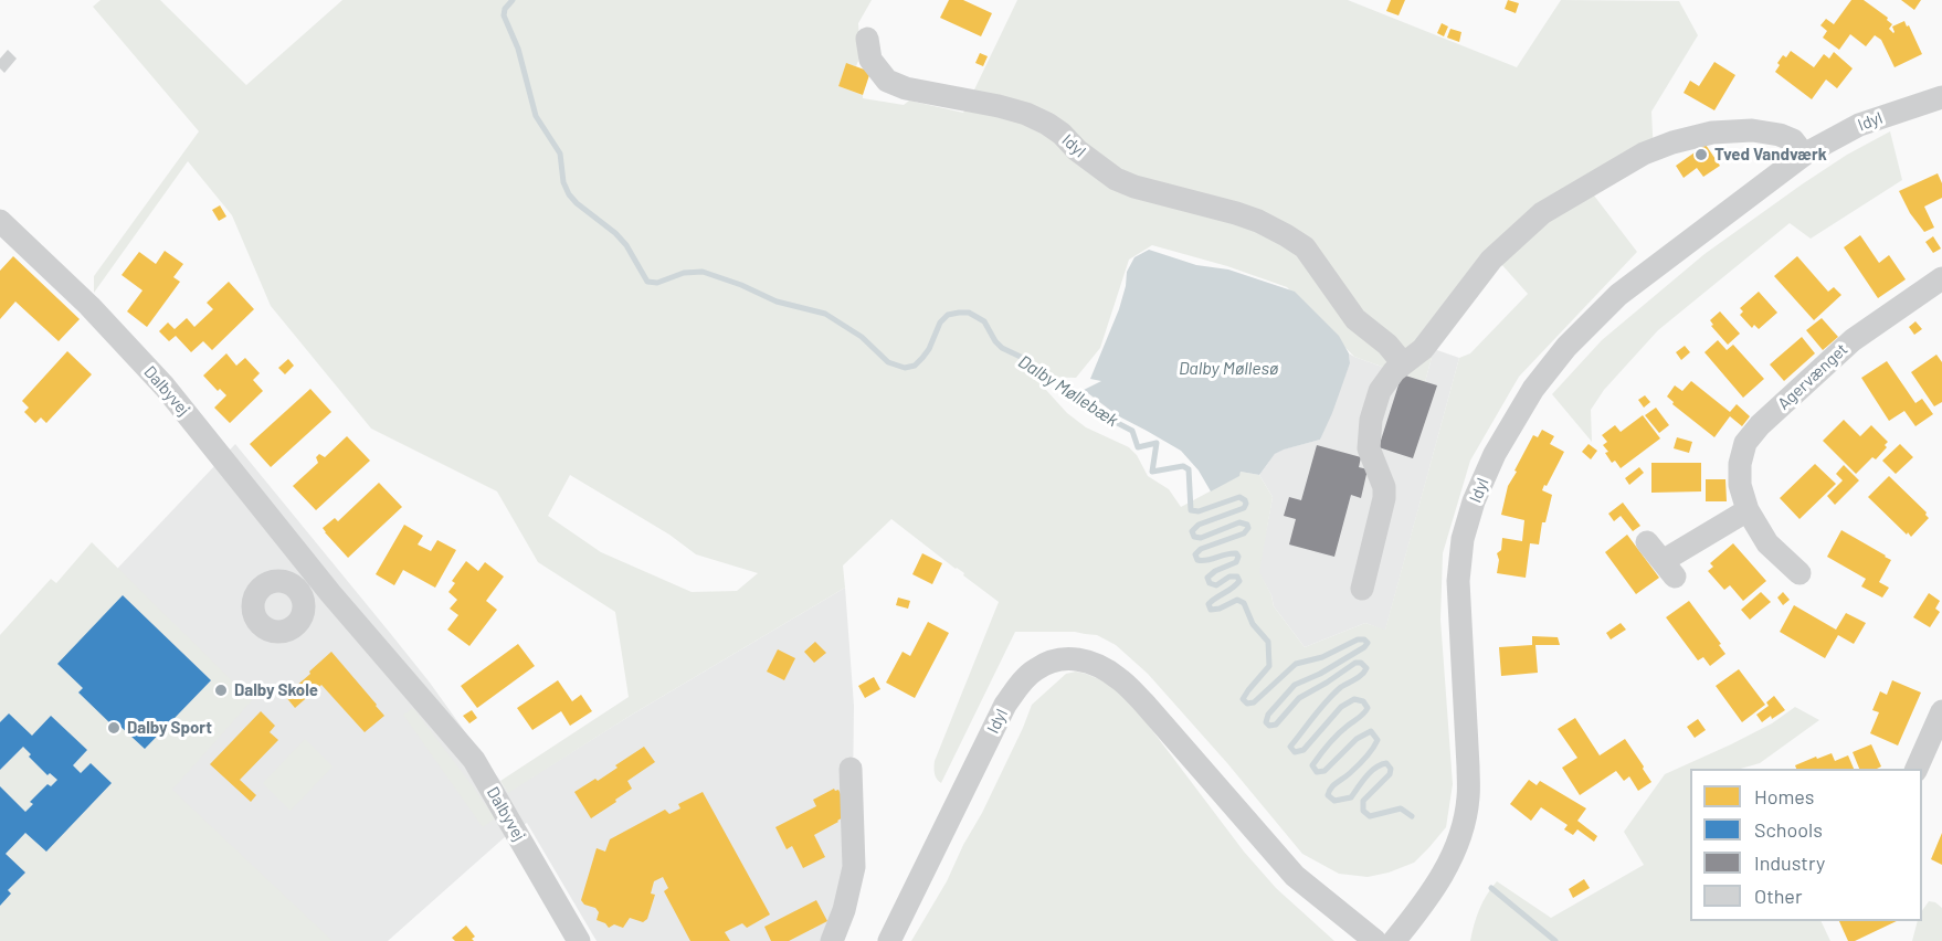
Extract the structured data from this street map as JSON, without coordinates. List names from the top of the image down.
{
  "streets": {
    "street": ["Idyl", "Agervænget", "Dalbyvej"]
  },
  "water": ["Dalby Møllesø", "Dalby Møllebæk"],
  "places": ["Tved Vandværk", "Dalby Skole", "Dalby Sport"],
  "legend": [
    "Homes",
    "Schools",
    "Industry",
    "Other"
  ]
}
